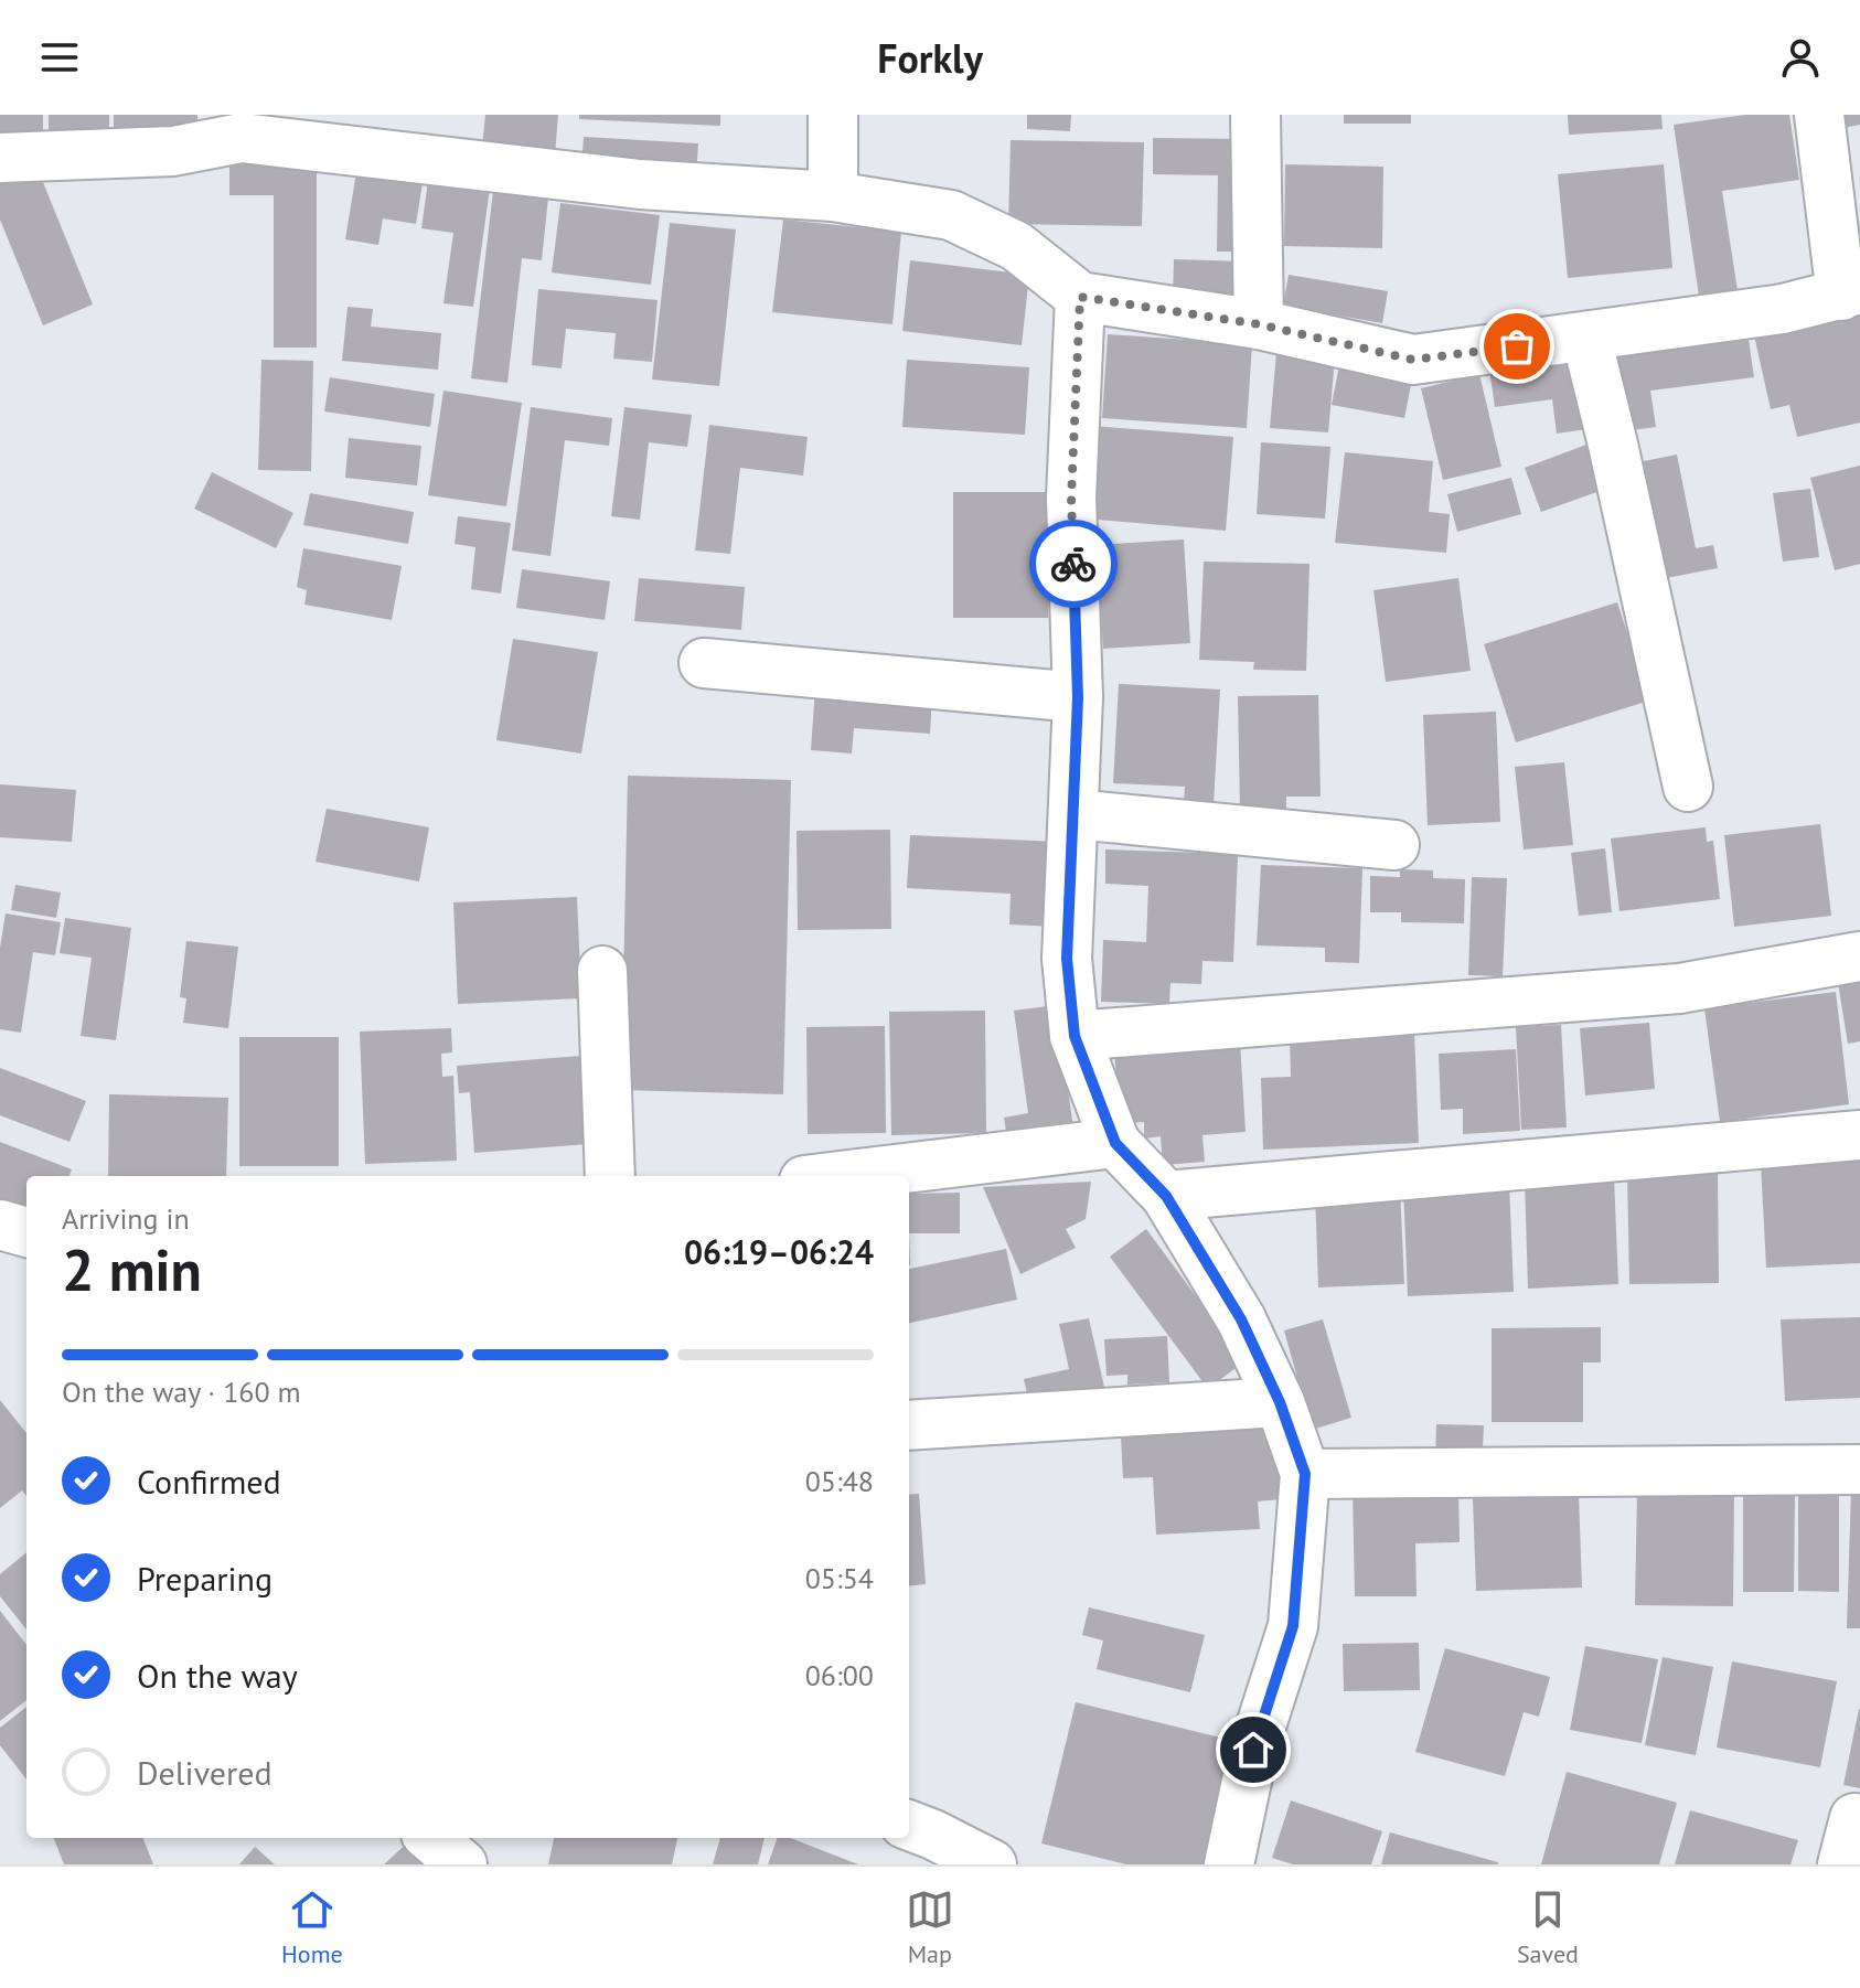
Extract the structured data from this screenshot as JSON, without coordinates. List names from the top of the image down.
{
  "page": {
    "header": "Forkly",
    "heading": ["2 min", "Arriving in", "06:19–06:24"],
    "bar": "On the way · 160 m",
    "list": [
      ["Confirmed", "05:48"],
      ["Preparing", "05:54"],
      ["On the way", "06:00"],
      "Delivered"
    ],
    "tabs": ["Home", "Map", "Saved"]
  }
}
